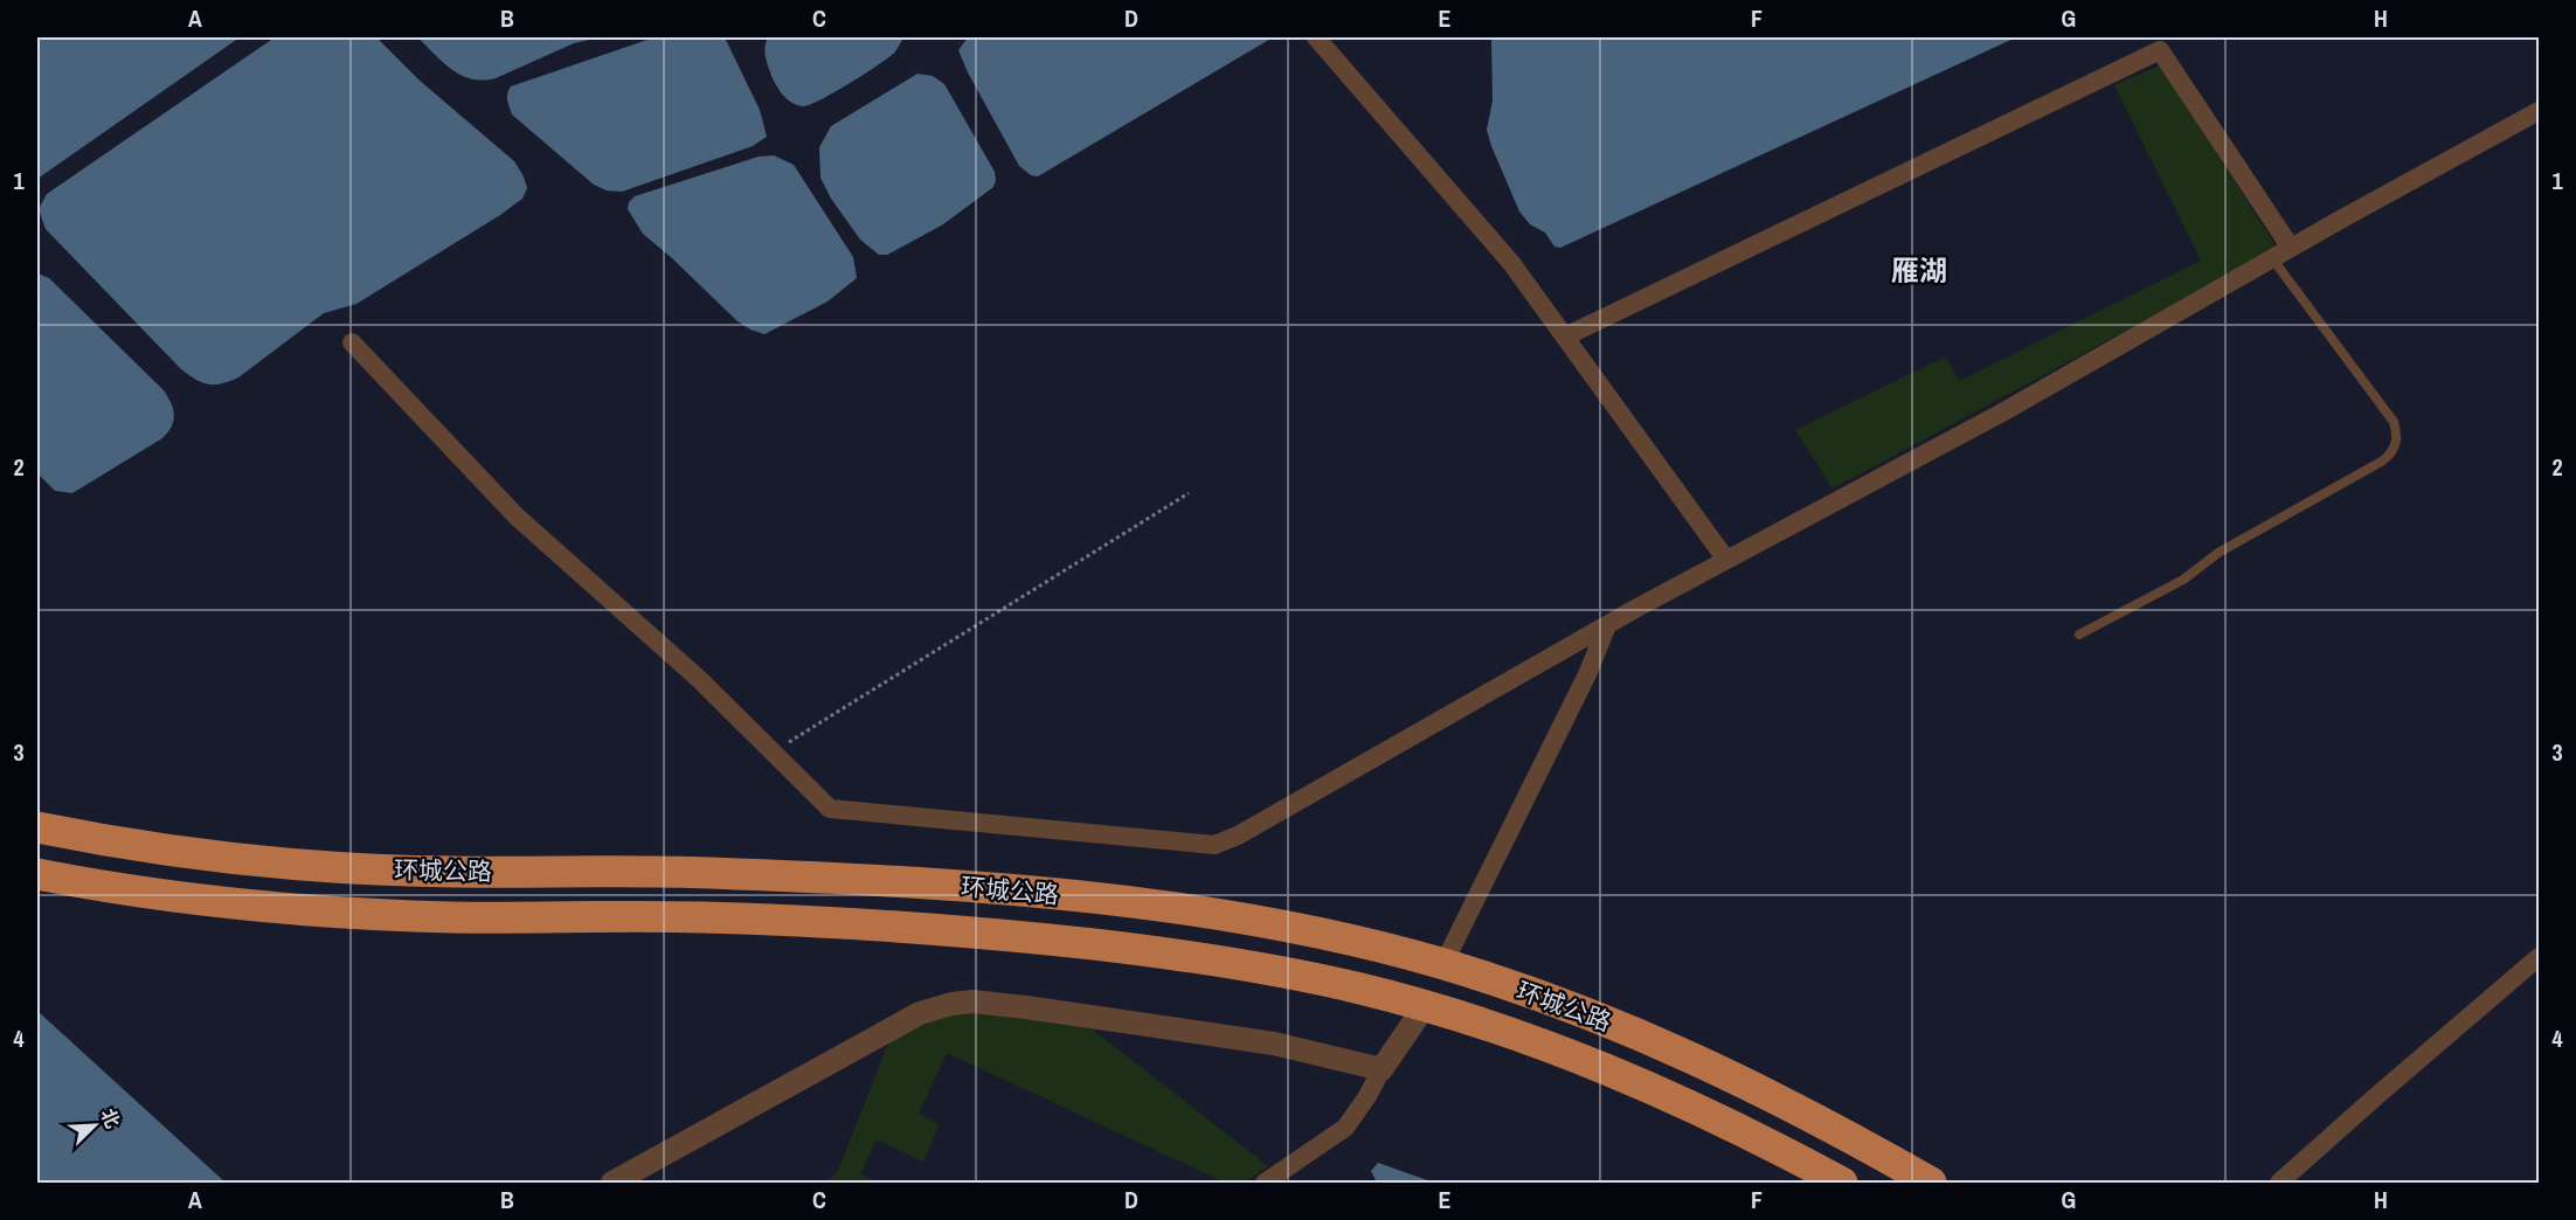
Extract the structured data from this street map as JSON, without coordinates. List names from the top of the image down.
{
  "streets": {
    "highway": ["环城公路"]
  },
  "districts": ["雁湖"],
  "north": "top right",
  "grid": {
    "columns": [
      "A",
      "B",
      "C",
      "D",
      "E",
      "F",
      "G",
      "H"
    ],
    "rows": [
      "1",
      "2",
      "3",
      "4"
    ]
  }
}
